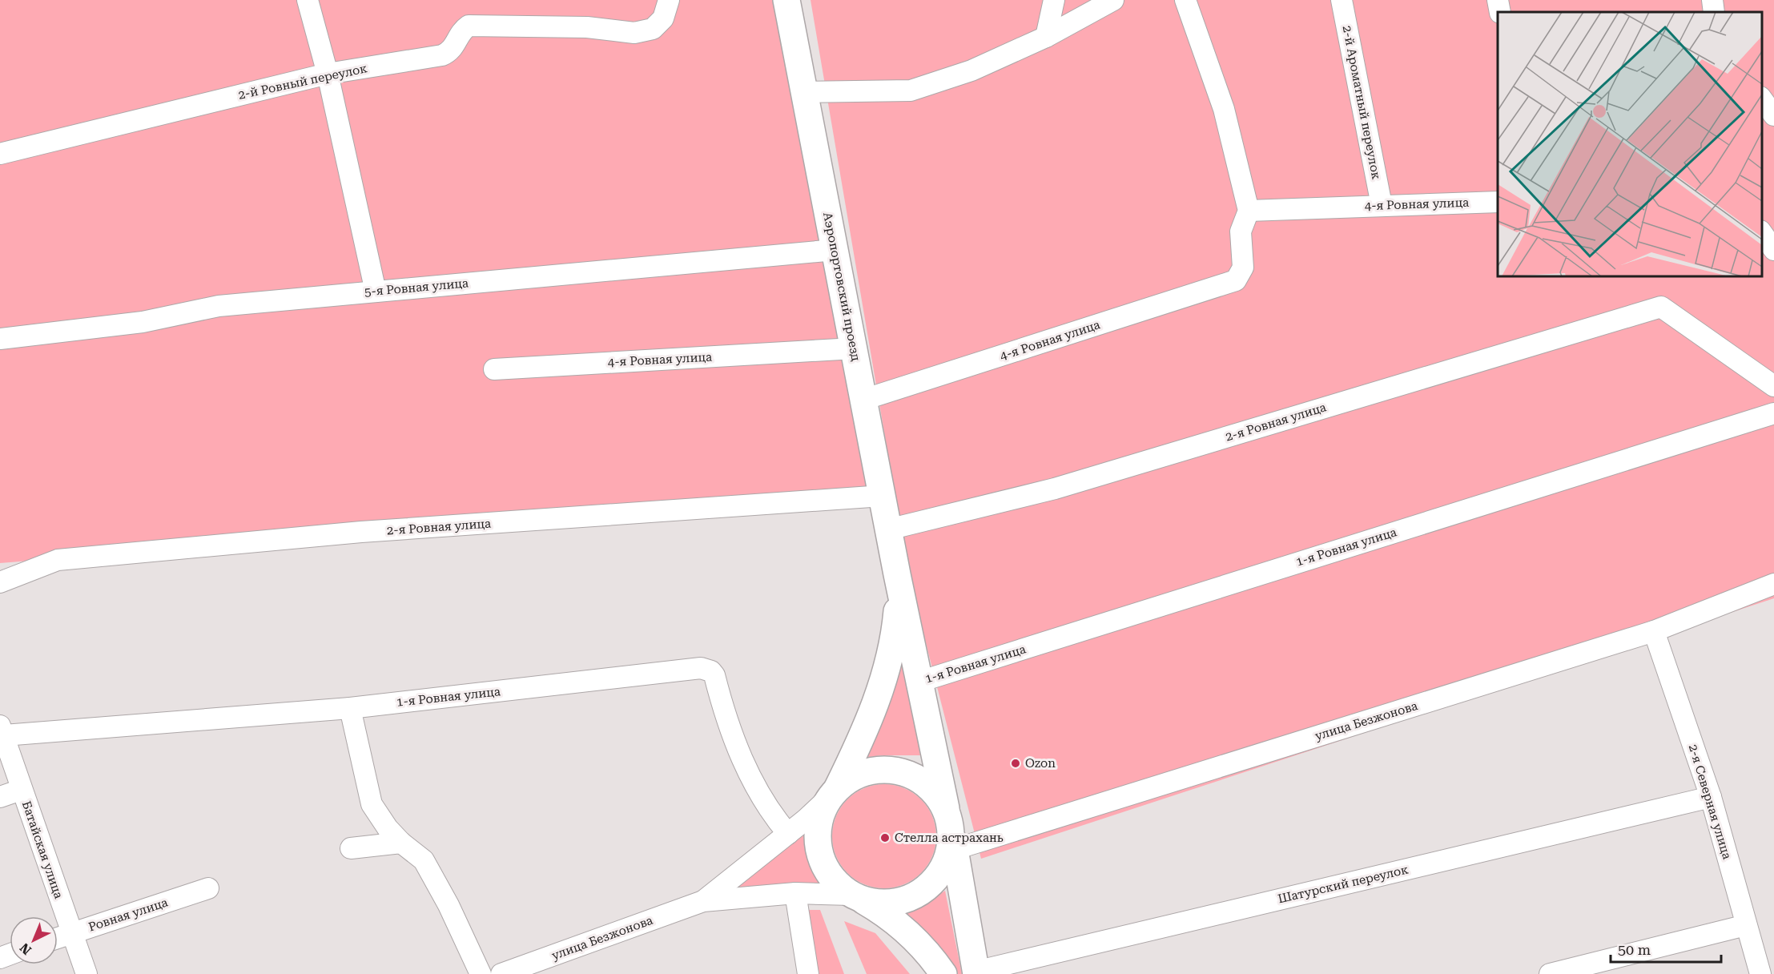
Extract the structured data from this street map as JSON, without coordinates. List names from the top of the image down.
{
  "streets": {
    "main road": ["Аэропортовский проезд"],
    "street": [
      "2-й Ровный переулок",
      "2-й Ароматный переулок",
      "4-я Ровная улица",
      "5-я Ровная улица",
      "2-я Ровная улица",
      "1-я Ровная улица",
      "улица Безжонова",
      "2-я Северная улица",
      "Батайская улица",
      "Шатурский переулок",
      "Ровная улица"
    ]
  },
  "crossings": [
    ["2-й Ароматный переулок", "4-я Ровная улица"],
    ["4-я Ровная улица", "Аэропортовский проезд"],
    ["Аэропортовский проезд", "5-я Ровная улица"],
    ["Аэропортовский проезд", "2-я Ровная улица"],
    ["1-я Ровная улица", "Батайская улица"],
    ["улица Безжонова", "2-я Северная улица"],
    ["2-я Северная улица", "Шатурский переулок"],
    ["Батайская улица", "Ровная улица"]
  ],
  "places": ["Ozon", "Стелла астрахань"],
  "scale_bar": "50 m",
  "north": "bottom left"
}
